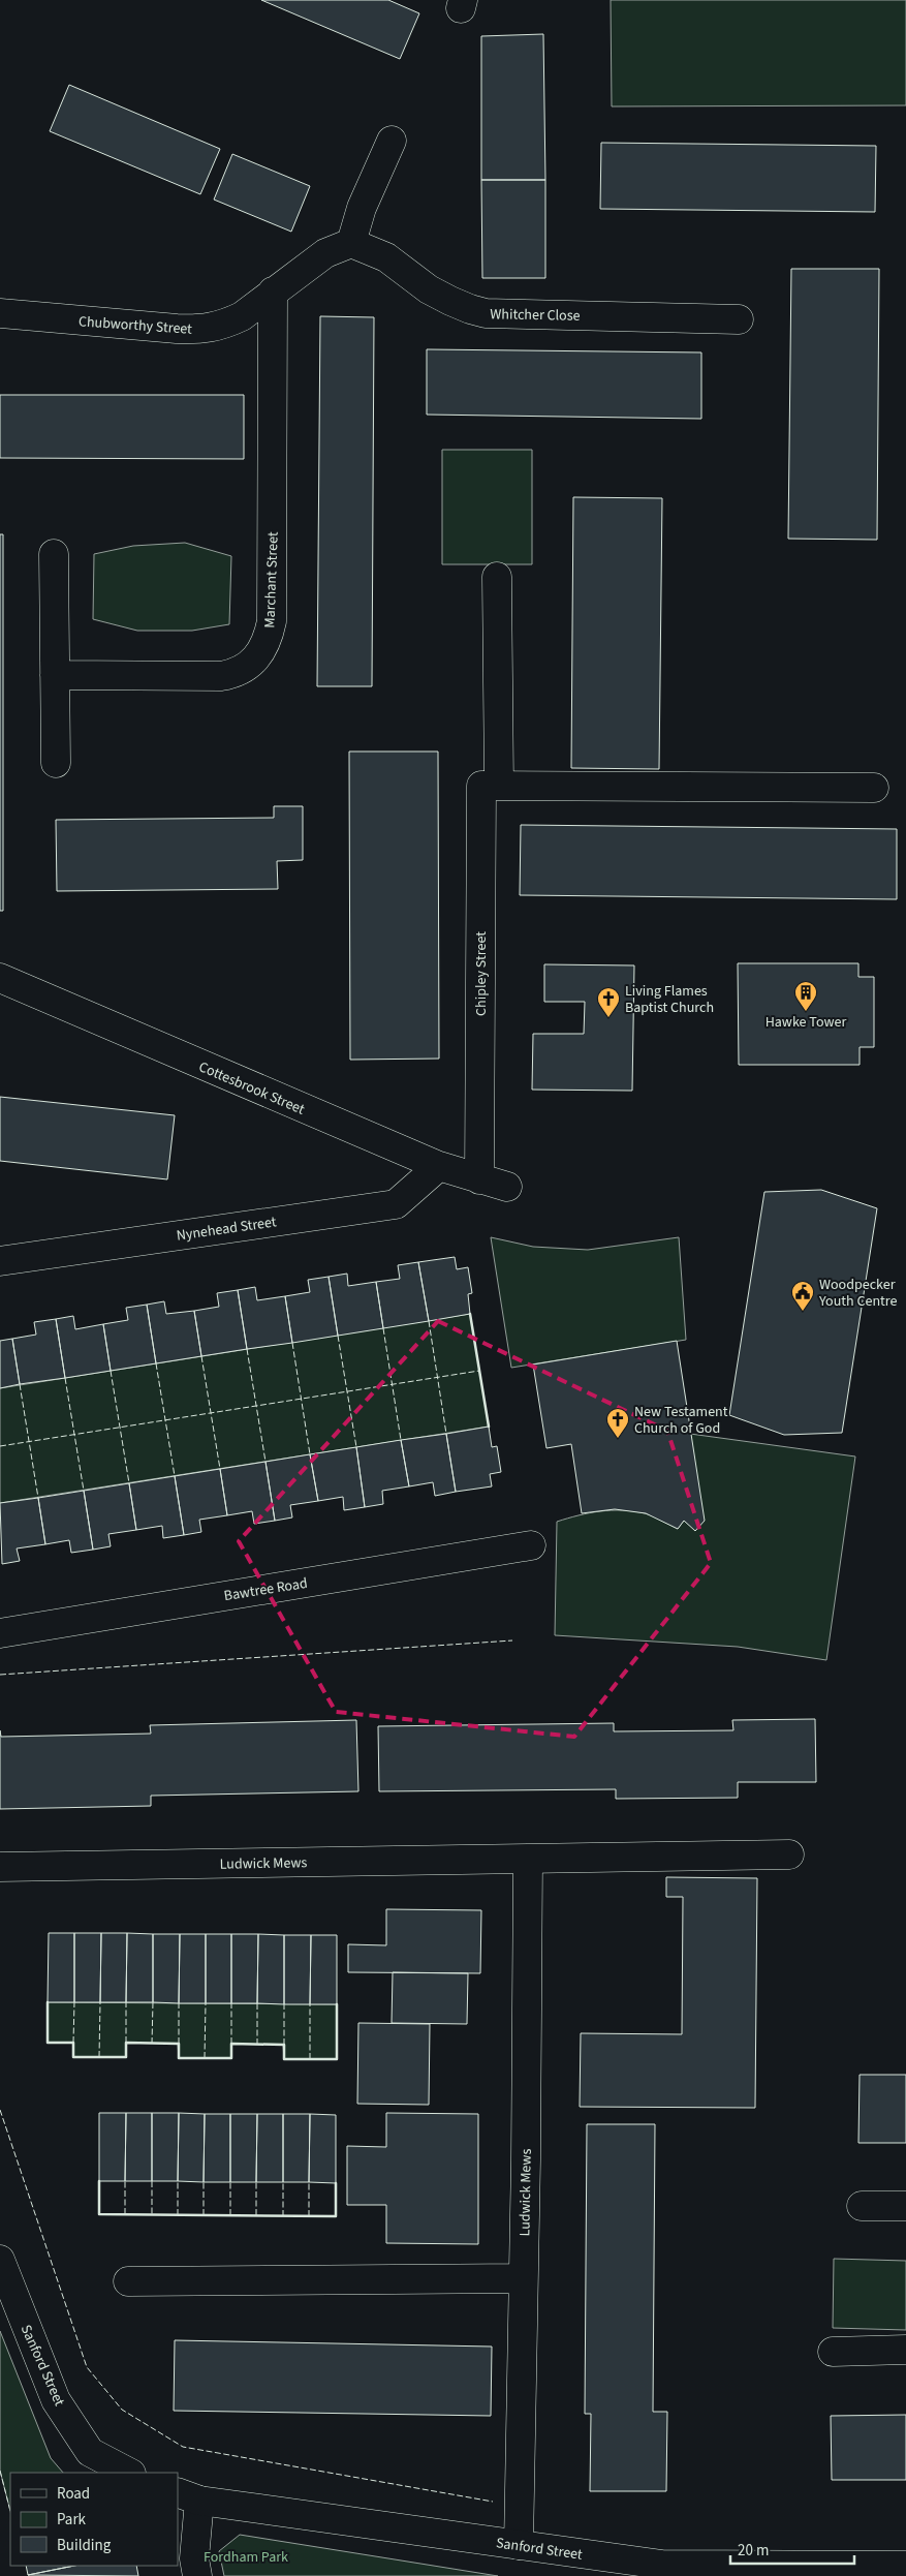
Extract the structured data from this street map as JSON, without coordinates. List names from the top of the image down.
{
  "streets": {
    "street": [
      "Whitcher Close",
      "Chubworthy Street",
      "Marchant Street",
      "Chipley Street",
      "Cottesbrook Street",
      "Nynehead Street",
      "Bawtree Road",
      "Ludwick Mews",
      "Sanford Street"
    ]
  },
  "crossings": [
    ["Whitcher Close", "Chubworthy Street"],
    ["Chubworthy Street", "Marchant Street"],
    ["Chipley Street", "Cottesbrook Street"],
    ["Cottesbrook Street", "Nynehead Street"],
    ["Ludwick Mews", "Sanford Street"]
  ],
  "parks": ["Fordham Park"],
  "places": {
    "building": ["Hawke Tower"],
    "church": ["Living Flames Baptist Church", "New Testament Church of God"],
    "public building": ["Woodpecker Youth Centre"]
  },
  "legend": ["Road", "Park", "Building"],
  "scale_bar": "20 m"
}
